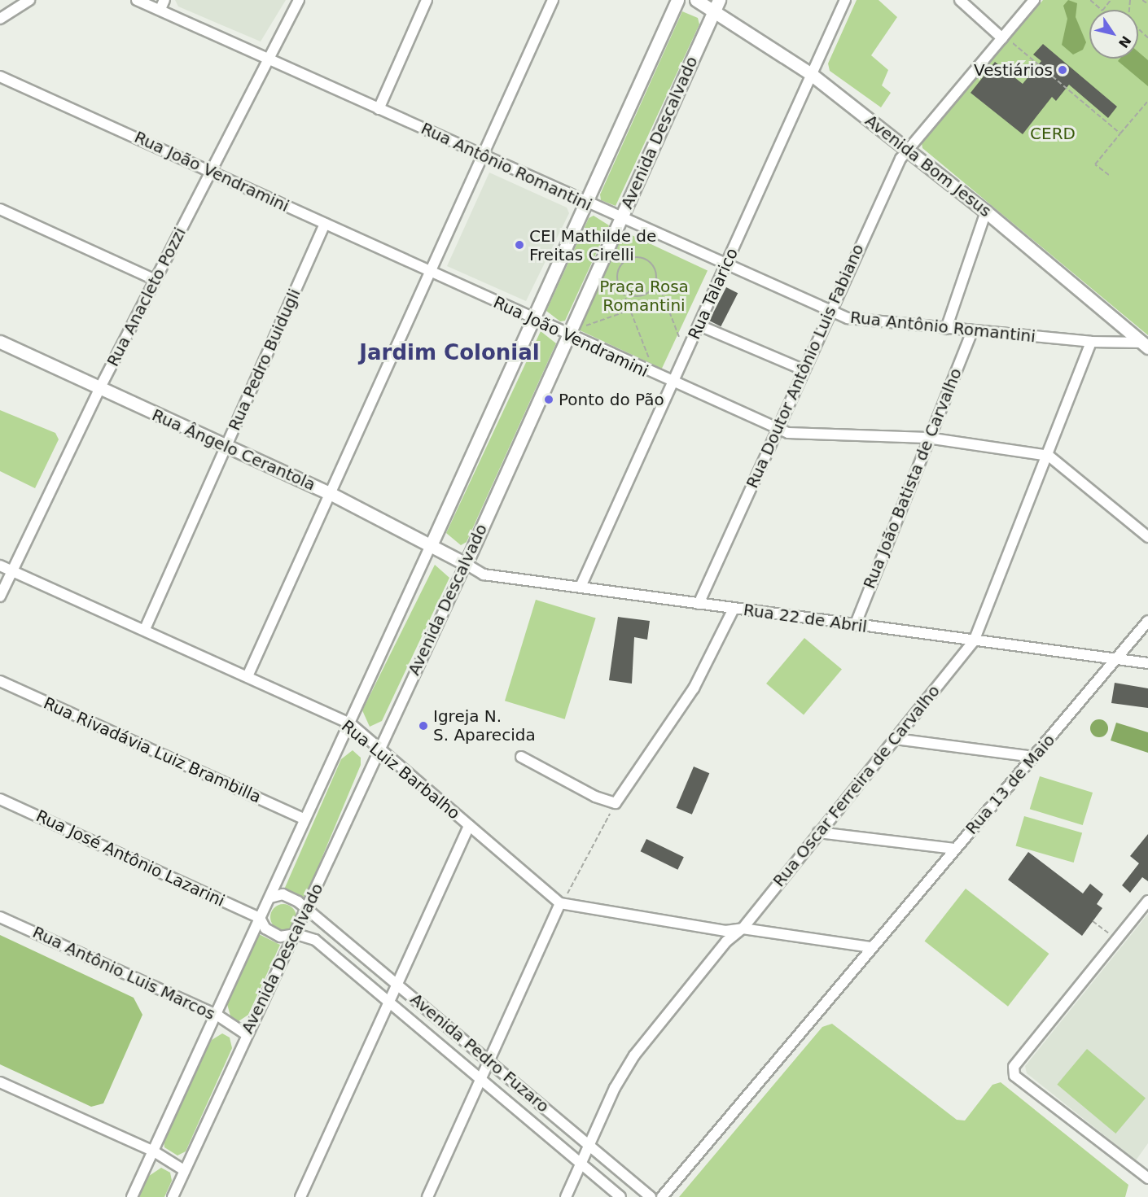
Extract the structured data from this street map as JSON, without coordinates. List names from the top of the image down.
{
  "streets": {
    "street": [
      "Avenida Descalvado",
      "Avenida Bom Jesus",
      "Rua Antônio Romantini",
      "Rua João Vendramini",
      "Rua Talarico",
      "Rua Anacleto Pozzi",
      "Rua Pedro Buidugli",
      "Rua Doutor Antônio Luis Fabiano",
      "Rua Ângelo Cerantola",
      "Rua João Batista de Carvalho",
      "Rua 22 de Abril",
      "Rua Rivadávia Luiz Brambilla",
      "Rua Luiz Barbalho",
      "Rua 13 de Maio",
      "Rua Oscar Ferreira de Carvalho",
      "Rua José Antônio Lazarini",
      "Rua Antônio Luis Marcos",
      "Avenida Pedro Fuzaro"
    ]
  },
  "crossings": [
    ["Avenida Descalvado", "Avenida Bom Jesus"],
    ["Avenida Descalvado", "Rua Antônio Romantini"],
    ["Avenida Descalvado", "Rua João Vendramini"],
    ["Avenida Descalvado", "Rua Ângelo Cerantola"],
    ["Avenida Descalvado", "Rua 22 de Abril"],
    ["Avenida Descalvado", "Rua Luiz Barbalho"],
    ["Avenida Descalvado", "Rua José Antônio Lazarini"],
    ["Avenida Descalvado", "Rua Antônio Luis Marcos"],
    ["Avenida Descalvado", "Avenida Pedro Fuzaro"],
    ["Avenida Bom Jesus", "Rua Antônio Romantini"],
    ["Avenida Bom Jesus", "Rua Talarico"],
    ["Avenida Bom Jesus", "Rua Doutor Antônio Luis Fabiano"],
    ["Rua Antônio Romantini", "Rua Talarico"],
    ["Rua Antônio Romantini", "Rua Anacleto Pozzi"],
    ["Rua Antônio Romantini", "Rua Doutor Antônio Luis Fabiano"],
    ["Rua Antônio Romantini", "Rua João Batista de Carvalho"],
    ["Rua Antônio Romantini", "Rua Oscar Ferreira de Carvalho"],
    ["Rua João Vendramini", "Rua Talarico"],
    ["Rua João Vendramini", "Rua Anacleto Pozzi"],
    ["Rua João Vendramini", "Rua Pedro Buidugli"],
    ["Rua João Vendramini", "Rua Doutor Antônio Luis Fabiano"],
    ["Rua João Vendramini", "Rua João Batista de Carvalho"],
    ["Rua João Vendramini", "Rua Oscar Ferreira de Carvalho"],
    ["Rua Talarico", "Rua 22 de Abril"],
    ["Rua Anacleto Pozzi", "Rua Ângelo Cerantola"],
    ["Rua Anacleto Pozzi", "Rua Luiz Barbalho"],
    ["Rua Pedro Buidugli", "Rua Ângelo Cerantola"],
    ["Rua Pedro Buidugli", "Rua Luiz Barbalho"],
    ["Rua Doutor Antônio Luis Fabiano", "Rua 22 de Abril"],
    ["Rua Ângelo Cerantola", "Rua 22 de Abril"],
    ["Rua João Batista de Carvalho", "Rua 22 de Abril"],
    ["Rua 22 de Abril", "Rua 13 de Maio"],
    ["Rua 22 de Abril", "Rua Oscar Ferreira de Carvalho"],
    ["Rua Oscar Ferreira de Carvalho", "Avenida Pedro Fuzaro"],
    ["Rua José Antônio Lazarini", "Avenida Pedro Fuzaro"]
  ],
  "districts": ["Jardim Colonial"],
  "parks": ["CERD", "Praça Rosa Romantini"],
  "places": [
    "Vestiários",
    "CEI Mathilde de Freitas Cirelli",
    "Ponto do Pão",
    "Igreja N. S. Aparecida"
  ],
  "north": "bottom right"
}
